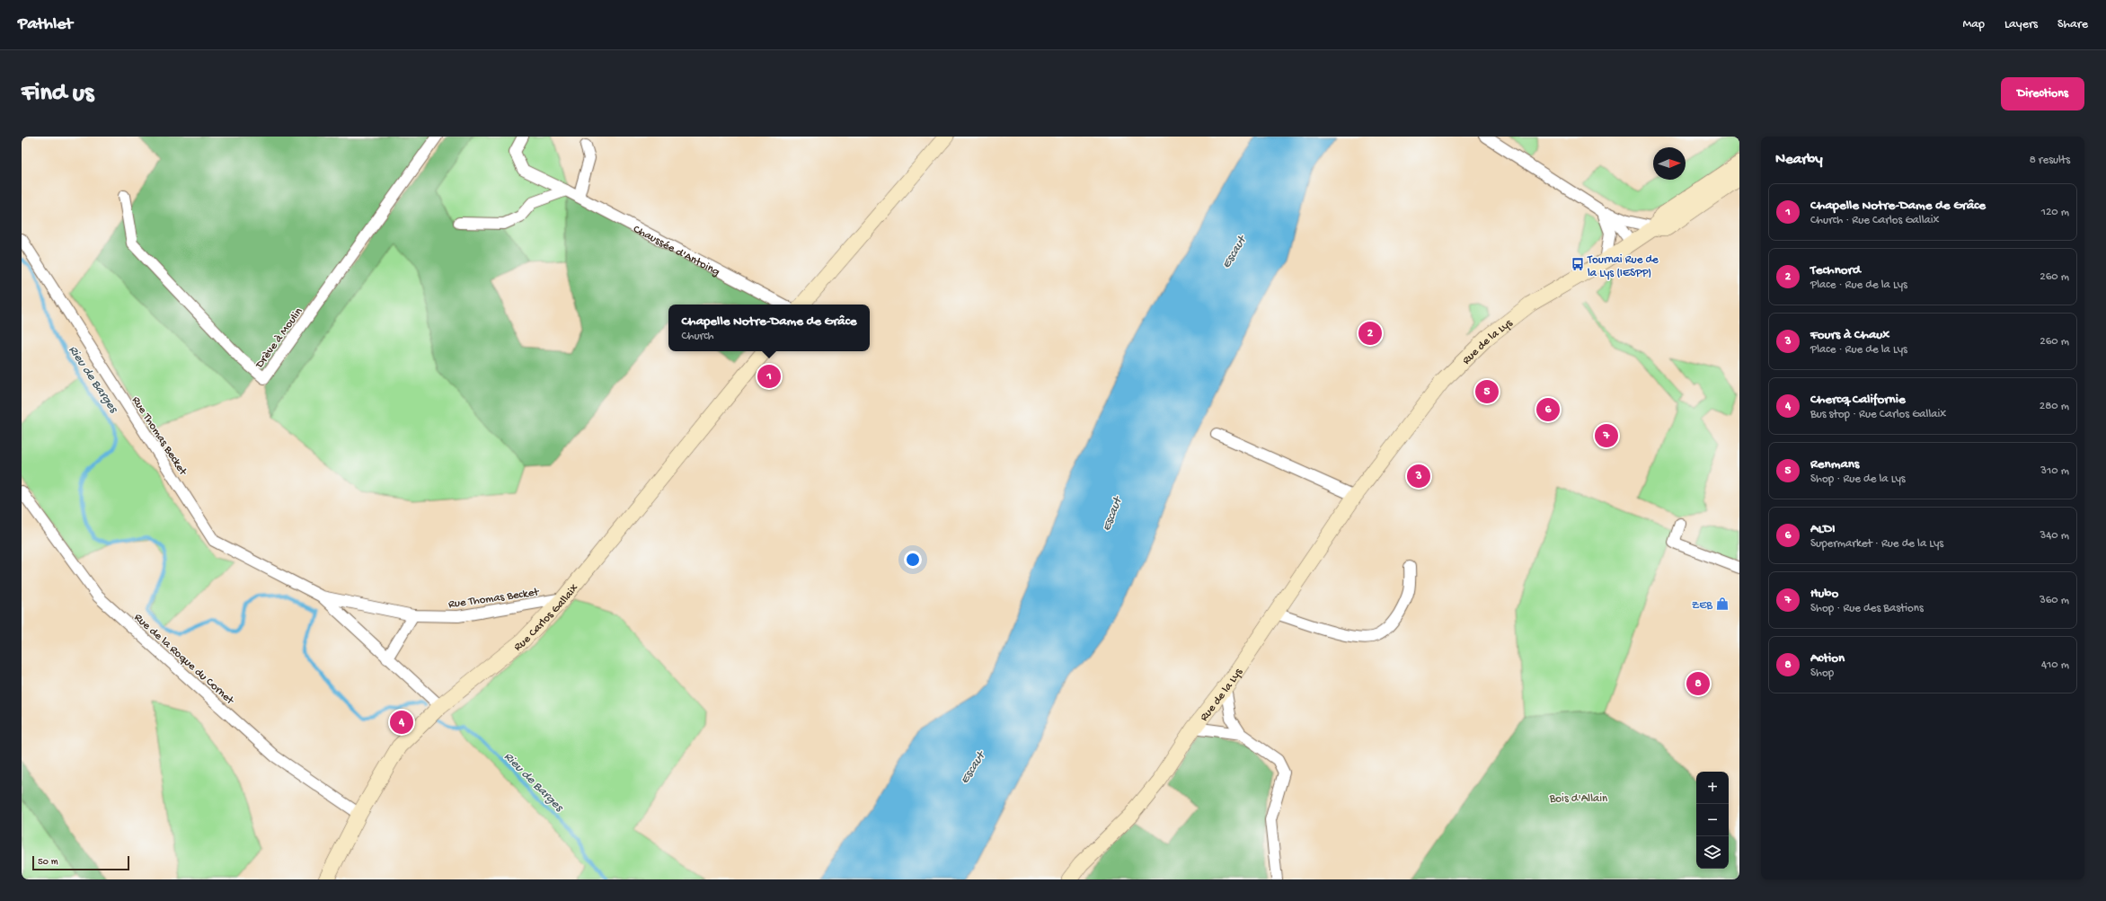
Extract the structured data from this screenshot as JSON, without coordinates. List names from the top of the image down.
{
  "streets": {
    "main road": ["Rue de la Lys", "Rue Carlos Gallaix"],
    "street": [
      "Chaussée d'Antoing",
      "Drève à Moulin",
      "Rue Thomas Becket",
      "Rue de la Roque du Cornet"
    ]
  },
  "crossings": [
    ["Rue Thomas Becket", "Rue Carlos Gallaix"],
    ["Rue Carlos Gallaix", "Rue de la Roque du Cornet"]
  ],
  "water": ["Escaut", "Rieu de Barges"],
  "parks": ["Bois d'Allain"],
  "places": {
    "bus stop": ["Tournai Rue de la Lys (IESPP)"],
    "shop": ["ZEB"]
  },
  "scale_bar": "50 m",
  "north": "right",
  "page": {
    "header": "Pathlet",
    "nav": ["Map", "Layers", "Share"],
    "buttons": "Directions",
    "title": "Find us",
    "heading": ["Nearby", "8 results"],
    "list": [
      {
        "mark": "1",
        "name": "Chapelle Notre-Dame de Grâce",
        "note": "Church · Rue Carlos Gallaix",
        "value": "120 m"
      },
      {
        "mark": "2",
        "name": "Technord",
        "note": "Place · Rue de la Lys",
        "value": "260 m"
      },
      {
        "mark": "3",
        "name": "Fours à Chaux",
        "note": "Place · Rue de la Lys",
        "value": "260 m"
      },
      {
        "mark": "4",
        "name": "Chercq Californie",
        "note": "Bus stop · Rue Carlos Gallaix",
        "value": "280 m"
      },
      {
        "mark": "5",
        "name": "Renmans",
        "note": "Shop · Rue de la Lys",
        "value": "310 m"
      },
      {
        "mark": "6",
        "name": "ALDI",
        "note": "Supermarket · Rue de la Lys",
        "value": "340 m"
      },
      {
        "mark": "7",
        "name": "Hubo",
        "note": "Shop · Rue des Bastions",
        "value": "360 m"
      },
      {
        "mark": "8",
        "name": "Action",
        "note": "Shop",
        "value": "410 m"
      }
    ],
    "popup": ["Chapelle Notre-Dame de Grâce", "Church"],
    "pins": [
      "2",
      "1",
      "5",
      "6",
      "7",
      "3",
      "8",
      "4"
    ],
    "map_buttons": ["+", "−"],
    "scale": "50 m"
  }
}
